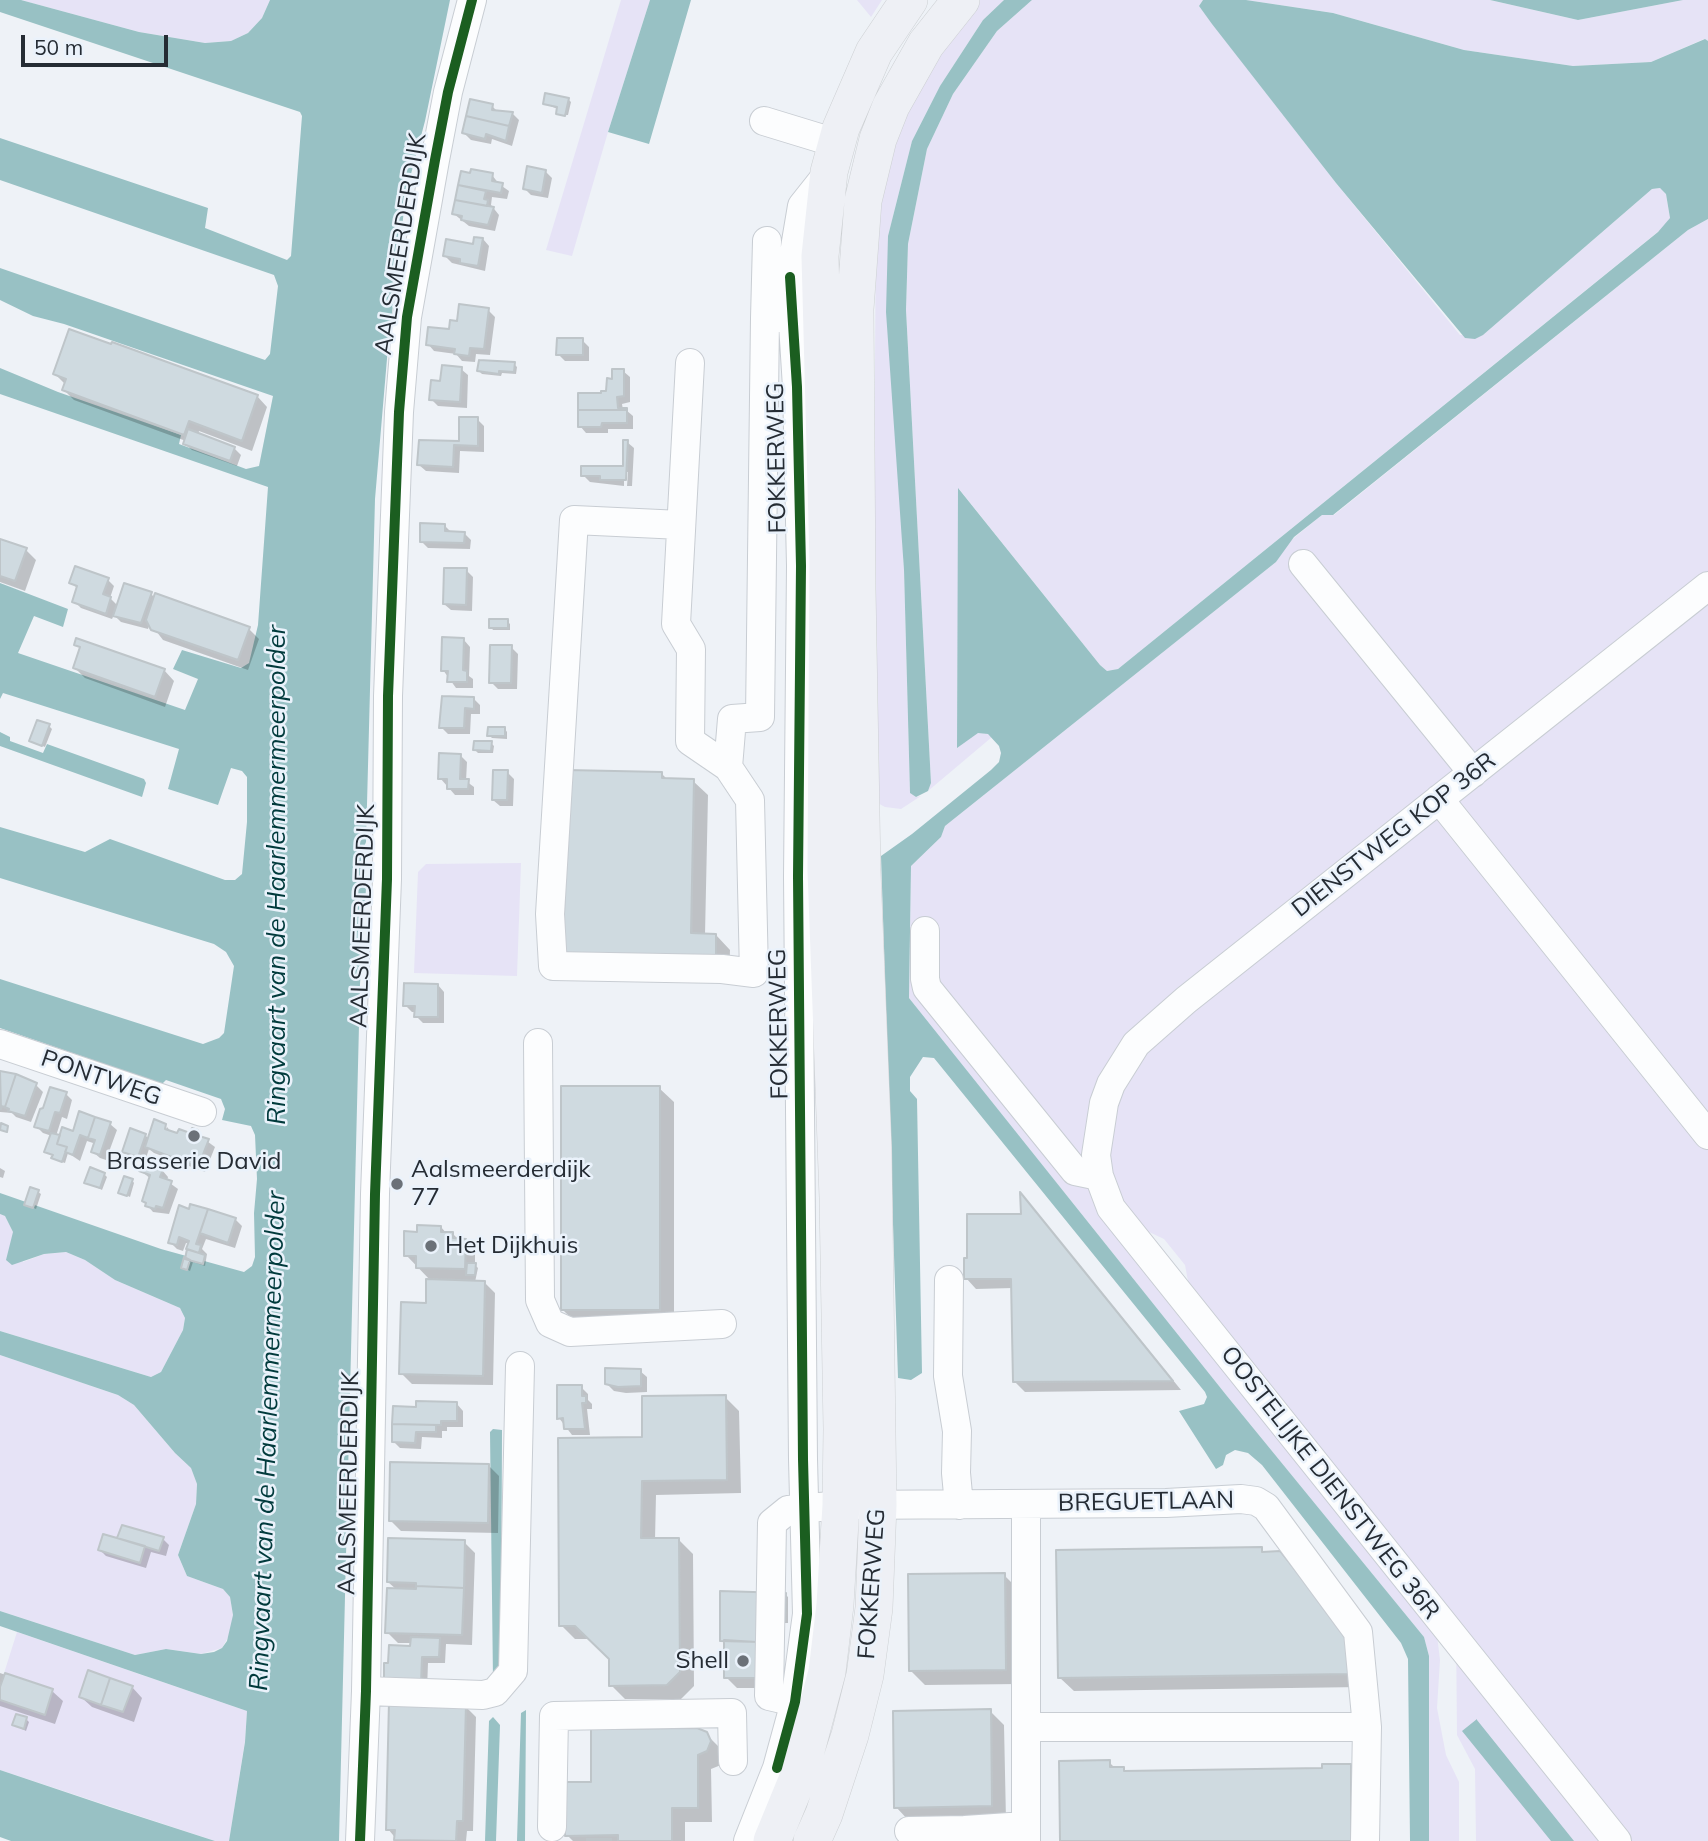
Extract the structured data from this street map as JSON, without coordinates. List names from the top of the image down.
{
  "streets": {
    "main road": ["FOKKERWEG"],
    "street": [
      "AALSMEERDERDIJK",
      "DIENSTWEG KOP 36R",
      "PONTWEG",
      "OOSTELIJKE DIENSTWEG 36R",
      "BREGUETLAAN"
    ]
  },
  "crossings": [
    ["FOKKERWEG", "BREGUETLAAN"],
    ["DIENSTWEG KOP 36R", "OOSTELIJKE DIENSTWEG 36R"]
  ],
  "water": ["Ringvaart van de Haarlemmermeerpolder"],
  "places": [
    "Brasserie David",
    "Aalsmeerderdijk 77",
    "Het Dijkhuis",
    "Shell"
  ],
  "scale_bar": "50 m"
}
